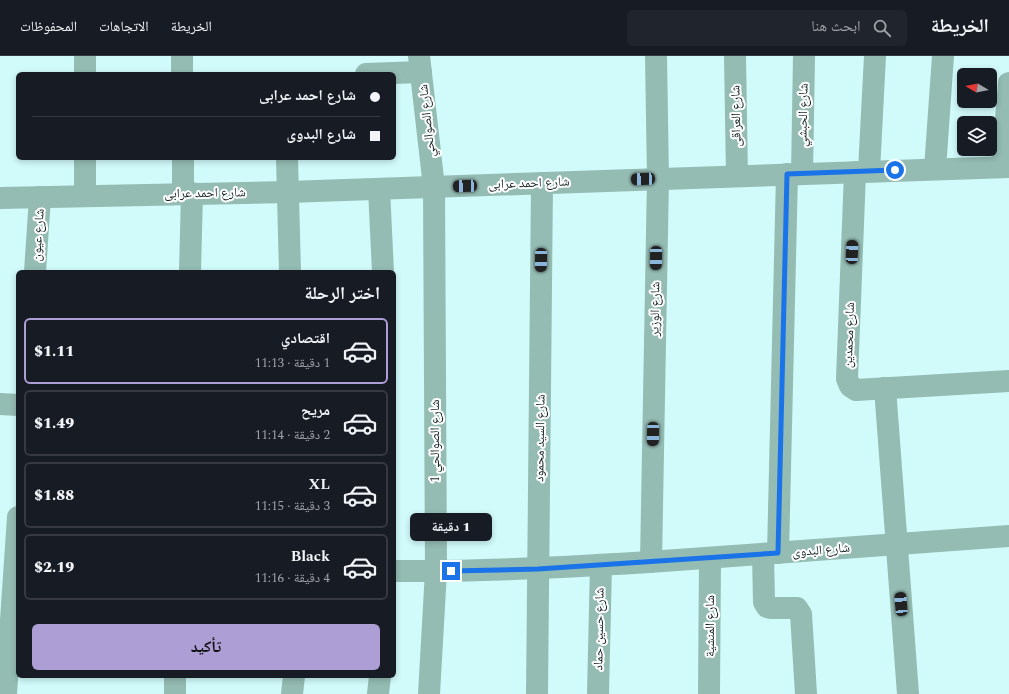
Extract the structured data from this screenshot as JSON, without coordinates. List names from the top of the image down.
{
  "streets": {
    "street": [
      "شارع الحبشي",
      "شارع العراقى",
      "شارع الصوالحي",
      "شارع احمد عرابى",
      "شارع عيون",
      "شارع الوزير",
      "شارع محمدين",
      "شارع السيد محمود",
      "شارع الصوالحي 1",
      "شارع البدوى",
      "شارع المنشية",
      "شارع حسين حماد"
    ]
  },
  "crossings": [
    ["شارع الحبشي", "شارع احمد عرابى"],
    ["شارع الحبشي", "شارع البدوى"],
    ["شارع العراقى", "شارع احمد عرابى"],
    ["شارع الصوالحي", "شارع احمد عرابى"],
    ["شارع الصوالحي", "شارع الصوالحي 1"],
    ["شارع احمد عرابى", "شارع عيون"],
    ["شارع احمد عرابى", "شارع الوزير"],
    ["شارع احمد عرابى", "شارع محمدين"],
    ["شارع احمد عرابى", "شارع السيد محمود"],
    ["شارع احمد عرابى", "شارع الصوالحي 1"],
    ["شارع الوزير", "شارع البدوى"],
    ["شارع السيد محمود", "شارع البدوى"],
    ["شارع الصوالحي 1", "شارع البدوى"],
    ["شارع البدوى", "شارع المنشية"],
    ["شارع البدوى", "شارع حسين حماد"]
  ],
  "north": "left",
  "page": {
    "header": "الخريطة",
    "search": "ابحث هنا",
    "nav": ["الخريطة", "الاتجاهات", "المحفوظات"],
    "banner": ["شارع احمد عرابى", "شارع البدوى"],
    "heading": "اختر الرحلة",
    "list": [
      {
        "name": "اقتصادي",
        "note": "1 دقيقة · 11:13",
        "value": "$1.11"
      },
      {
        "name": "مريح",
        "note": "2 دقيقة · 11:14",
        "value": "$1.49"
      },
      {
        "name": "XL",
        "note": "3 دقيقة · 11:15",
        "value": "$1.88"
      },
      {
        "name": "Black",
        "note": "4 دقيقة · 11:16",
        "value": "$2.19"
      }
    ],
    "bubble": "1 دقيقة",
    "buttons": "تأكيد"
  }
}
